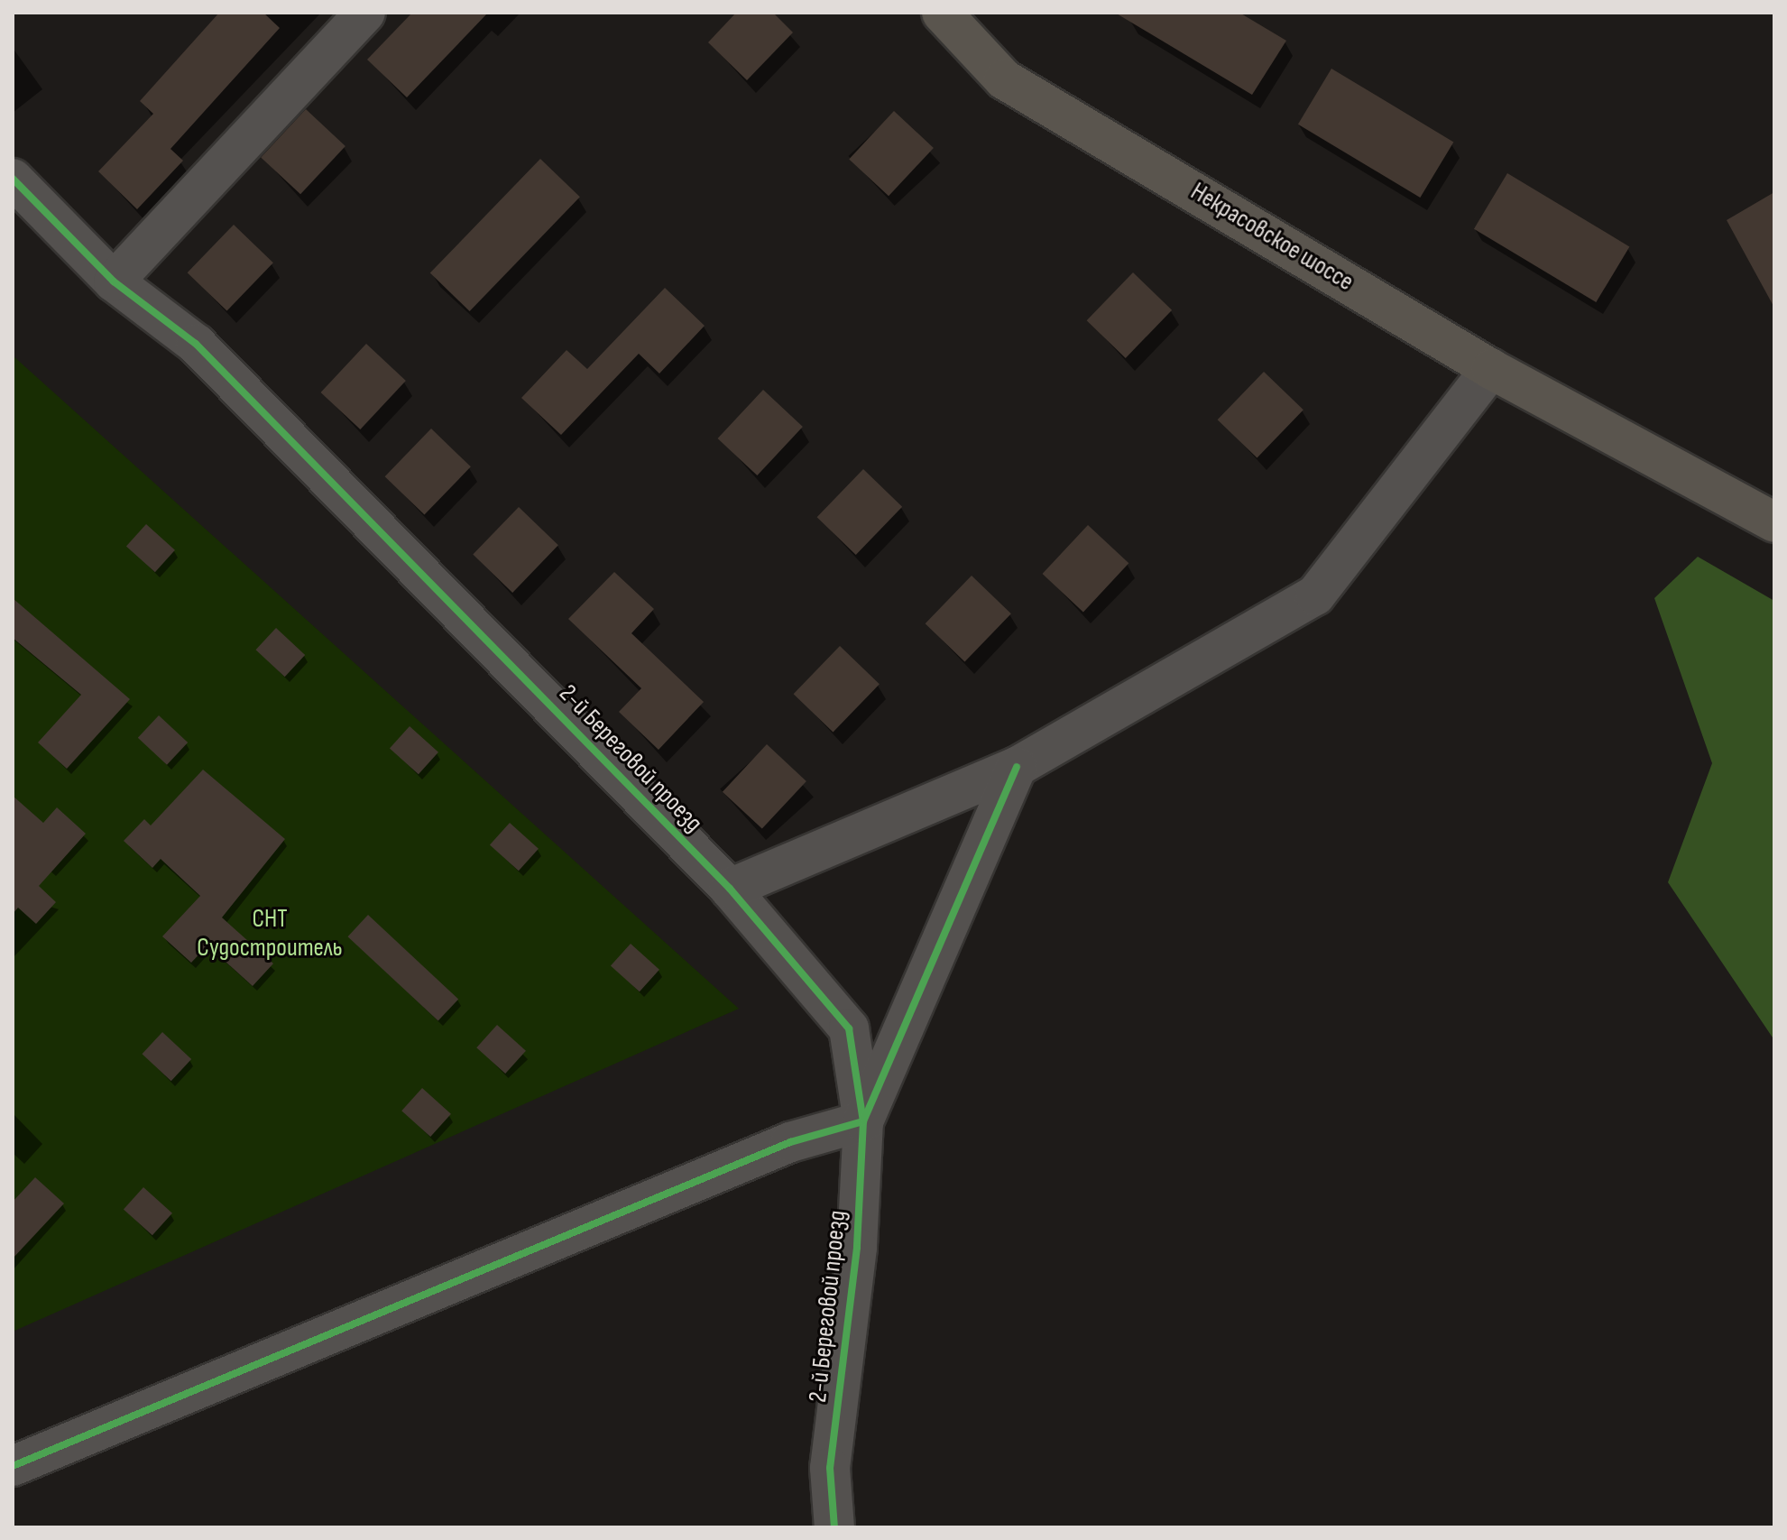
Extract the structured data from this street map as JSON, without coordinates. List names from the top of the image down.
{
  "streets": {
    "main road": ["Некрасовское шоссе"],
    "street": ["2-й Береговой проезд"]
  },
  "parks": ["СНТ Судостроитель"]
}
